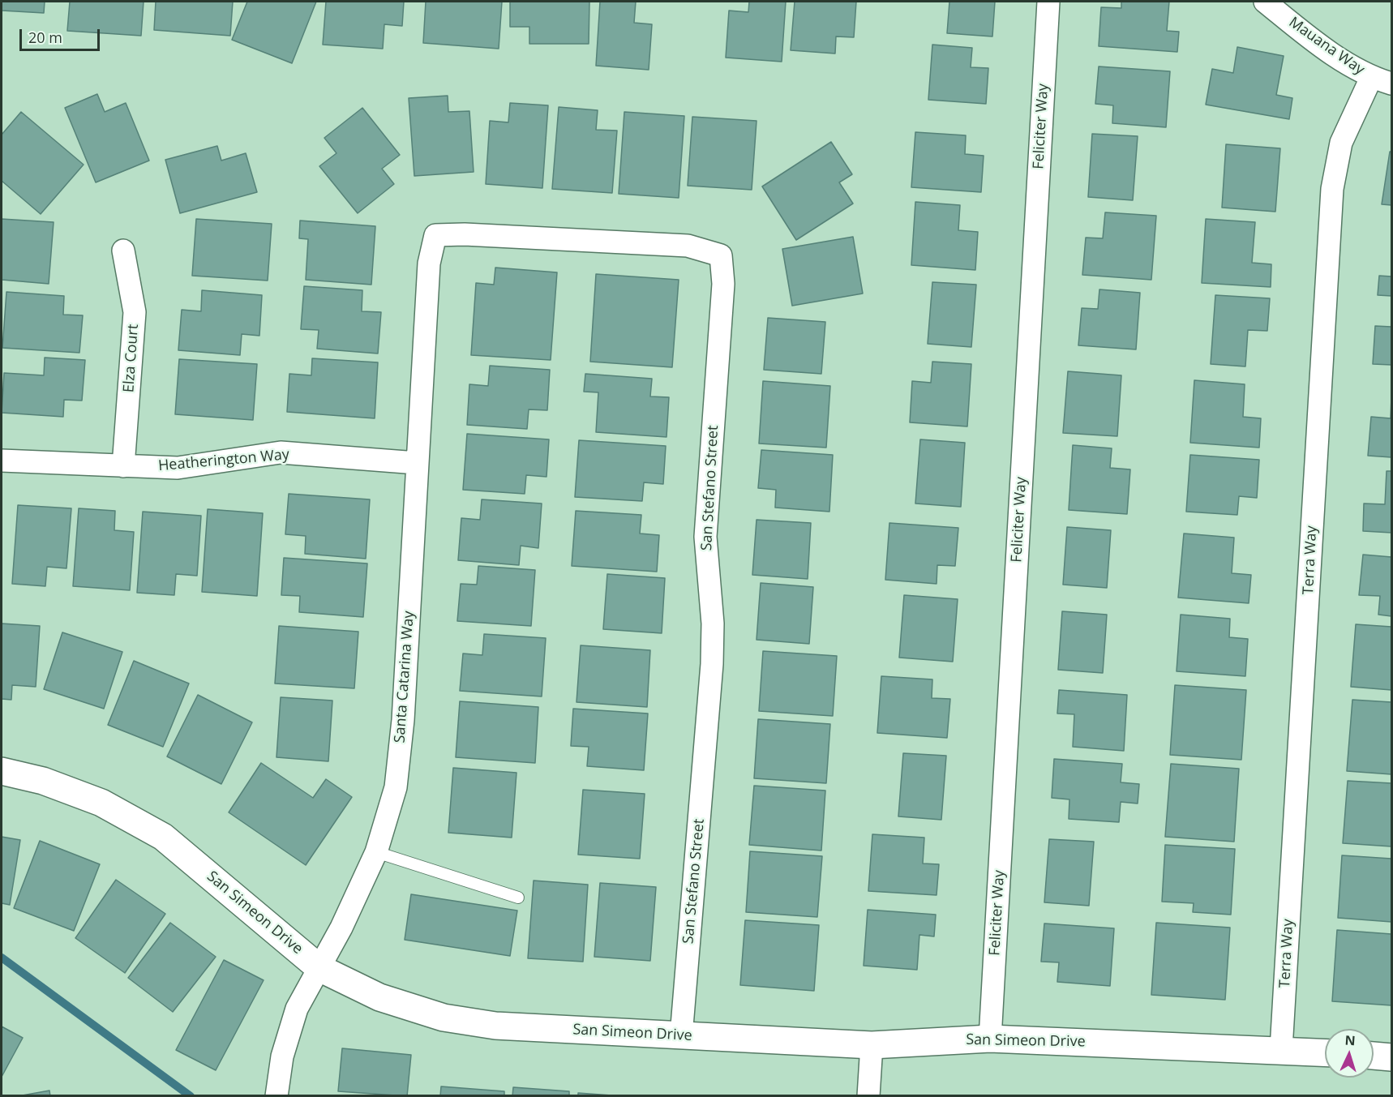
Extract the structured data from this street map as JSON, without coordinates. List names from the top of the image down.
{
  "streets": {
    "street": [
      "Mauana Way",
      "Feliciter Way",
      "Elza Court",
      "Heatherington Way",
      "San Stefano Street",
      "Terra Way",
      "Santa Catarina Way",
      "San Simeon Drive"
    ]
  },
  "crossings": [
    ["Mauana Way", "Terra Way"],
    ["Feliciter Way", "San Simeon Drive"],
    ["Elza Court", "Heatherington Way"],
    ["Heatherington Way", "Santa Catarina Way"],
    ["San Stefano Street", "Santa Catarina Way"],
    ["San Stefano Street", "San Simeon Drive"],
    ["Terra Way", "San Simeon Drive"],
    ["Santa Catarina Way", "San Simeon Drive"]
  ],
  "scale_bar": "20 m",
  "north": "top"
}
